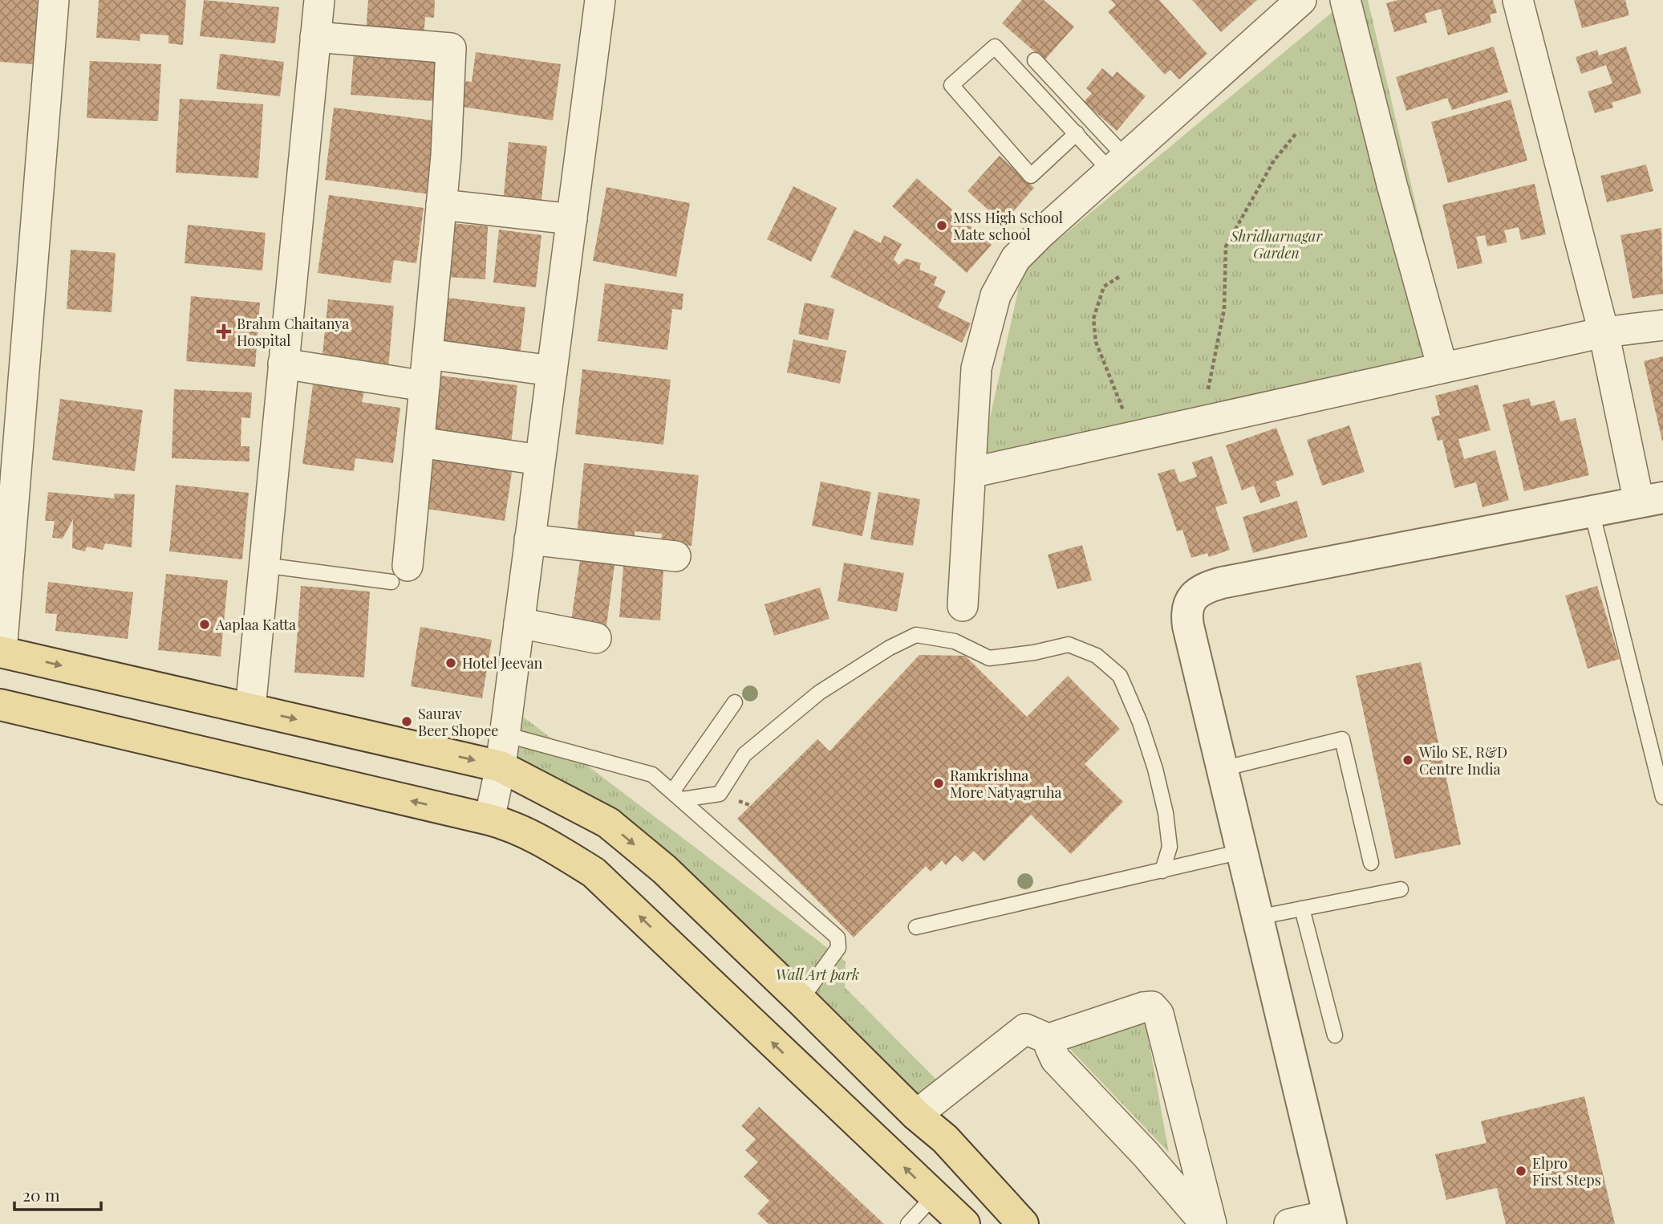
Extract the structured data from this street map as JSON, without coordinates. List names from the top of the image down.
{
  "parks": ["Shridharnagar Garden", "Wall Art park"],
  "places": {
    "other": [
      "MSS High School Mate school",
      "Aaplaa Katta",
      "Hotel Jeevan",
      "Saurav Beer Shopee",
      "Wilo SE, R&D Centre India",
      "Ramkrishna More Natyagruha",
      "Elpro First Steps"
    ],
    "health": ["Brahm Chaitanya Hospital"]
  },
  "scale_bar": "20 m"
}
